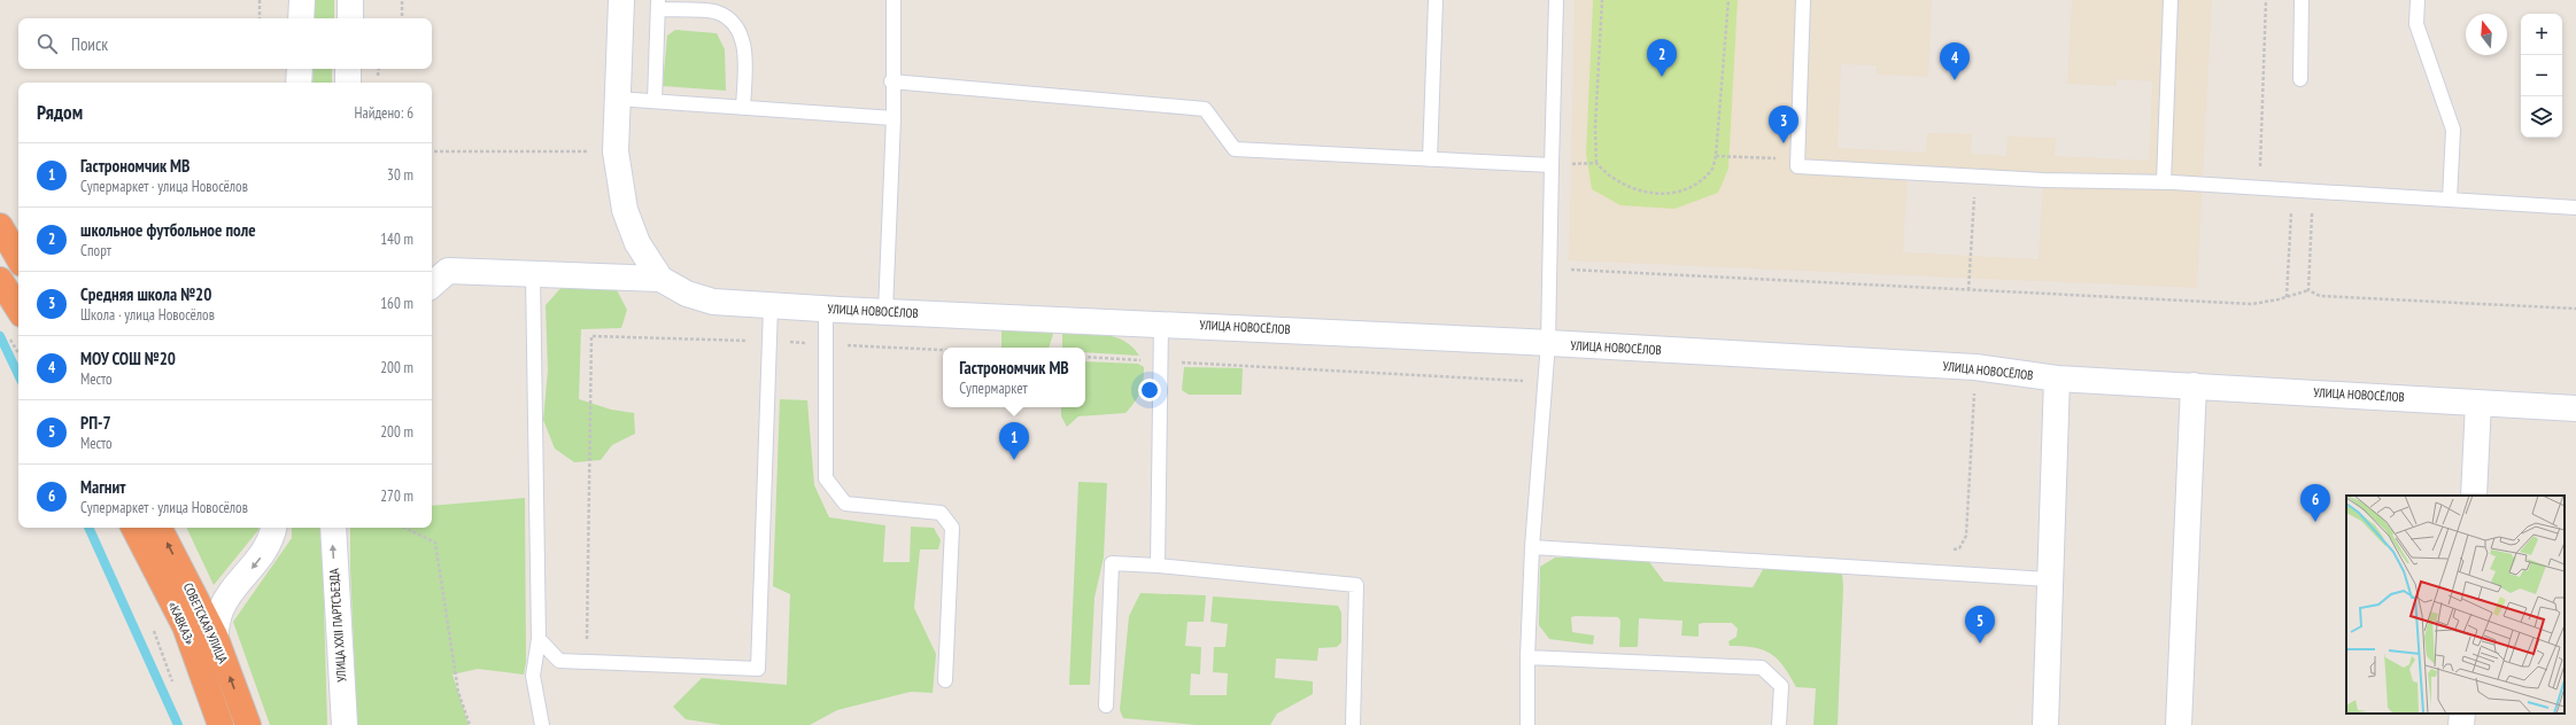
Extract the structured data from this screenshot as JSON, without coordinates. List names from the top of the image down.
{
  "streets": {
    "highway": ["«КАВКАЗ»", "СОВЕТСКАЯ УЛИЦА"],
    "street": ["УЛИЦА НОВОСЁЛОВ", "УЛИЦА XXII ПАРТСЪЕЗДА"]
  },
  "one_way": ["СОВЕТСКАЯ УЛИЦА", "УЛИЦА XXII ПАРТСЪЕЗДА"],
  "north": "top",
  "page": {
    "map_buttons": ["+", "−"],
    "search": "Поиск",
    "pins": [
      "2",
      "4",
      "3",
      "1",
      "6",
      "5"
    ],
    "heading": ["Рядом", "Найдено: 6"],
    "list": [
      {
        "mark": "1",
        "name": "Гастрономчик МВ",
        "note": "Супермаркет · улица Новосёлов",
        "value": "30 m"
      },
      {
        "mark": "2",
        "name": "школьное футбольное поле",
        "note": "Спорт",
        "value": "140 m"
      },
      {
        "mark": "3",
        "name": "Средняя школа №20",
        "note": "Школа · улица Новосёлов",
        "value": "160 m"
      },
      {
        "mark": "4",
        "name": "МОУ СОШ №20",
        "note": "Место",
        "value": "200 m"
      },
      {
        "mark": "5",
        "name": "РП-7",
        "note": "Место",
        "value": "200 m"
      },
      {
        "mark": "6",
        "name": "Магнит",
        "note": "Супермаркет · улица Новосёлов",
        "value": "270 m"
      }
    ],
    "popup": ["Гастрономчик МВ", "Супермаркет"]
  }
}
